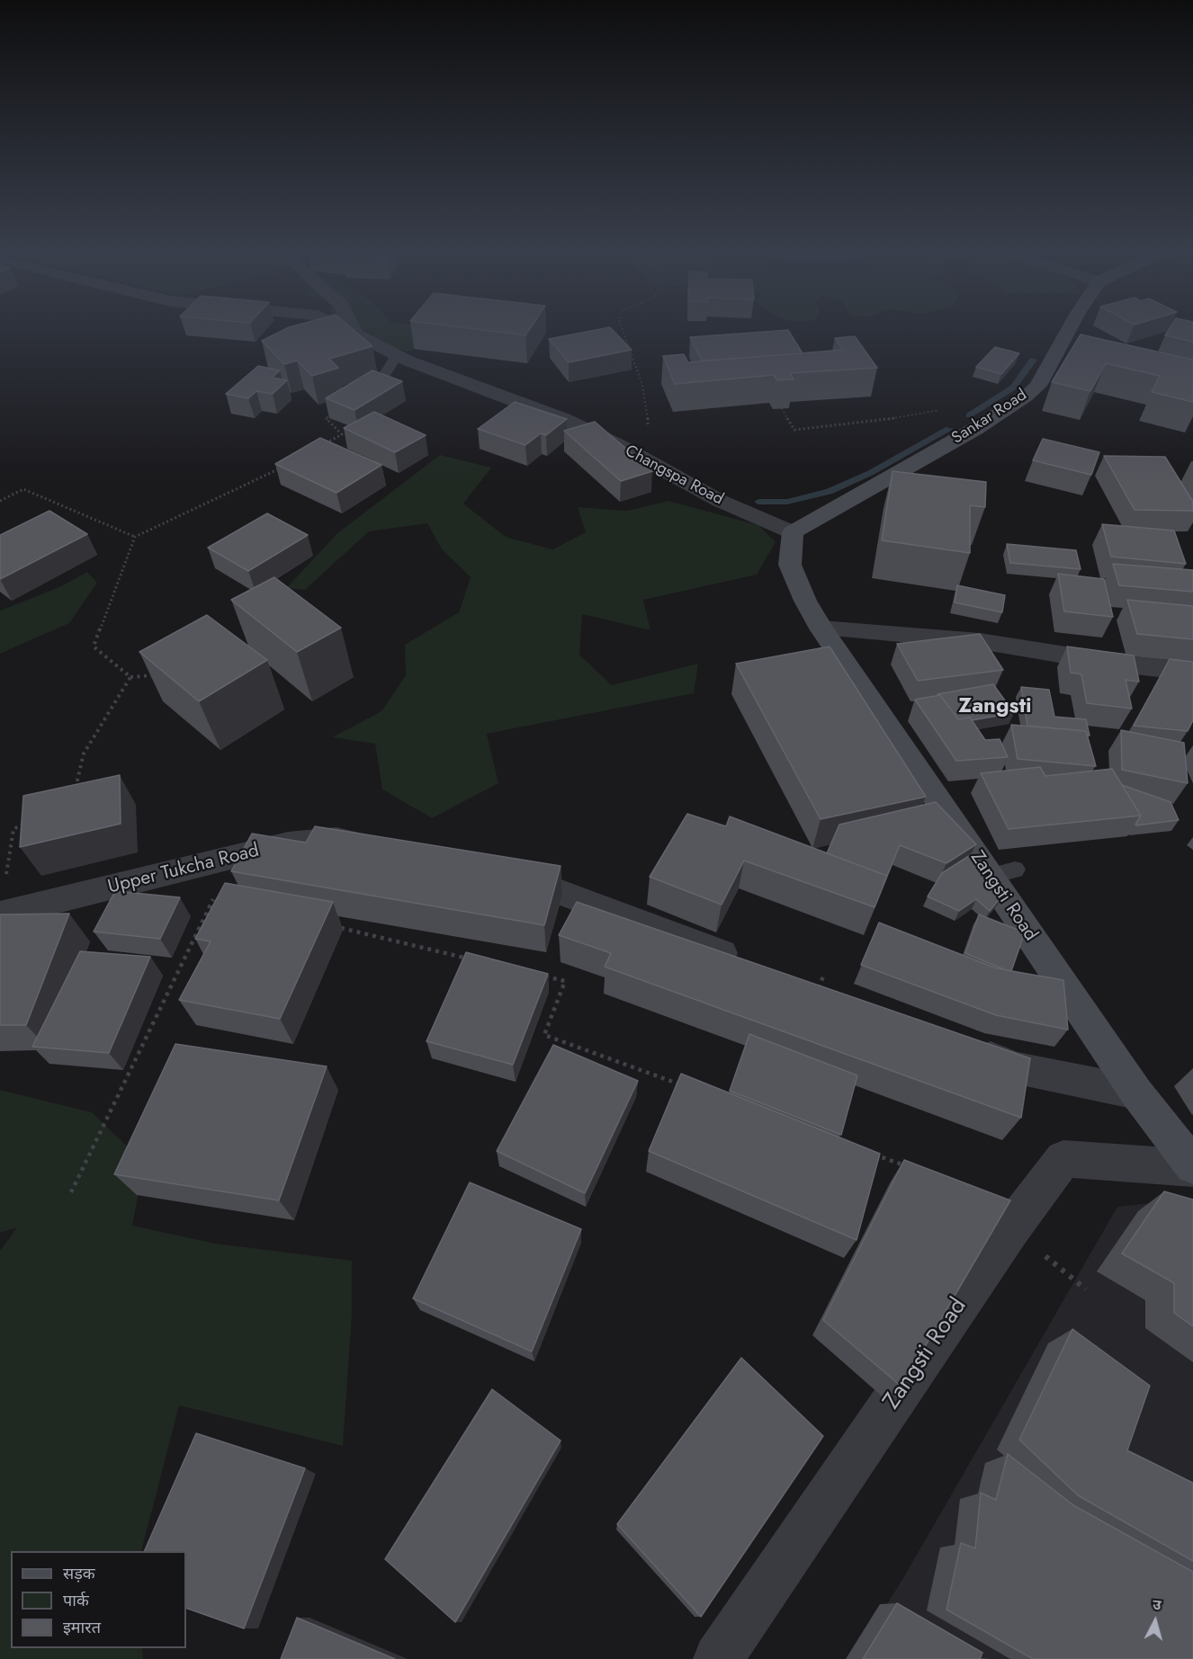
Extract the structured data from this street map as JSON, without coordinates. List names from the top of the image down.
{
  "streets": {
    "main road": ["Sankar Road", "Zangsti Road"],
    "street": ["Changspa Road", "Upper Tukcha Road"]
  },
  "crossings": [
    ["Sankar Road", "Changspa Road"],
    ["Sankar Road", "Zangsti Road"],
    ["Changspa Road", "Zangsti Road"]
  ],
  "districts": ["Zangsti"],
  "legend": ["सड़क", "पार्क", "इमारत"],
  "north": "top"
}
